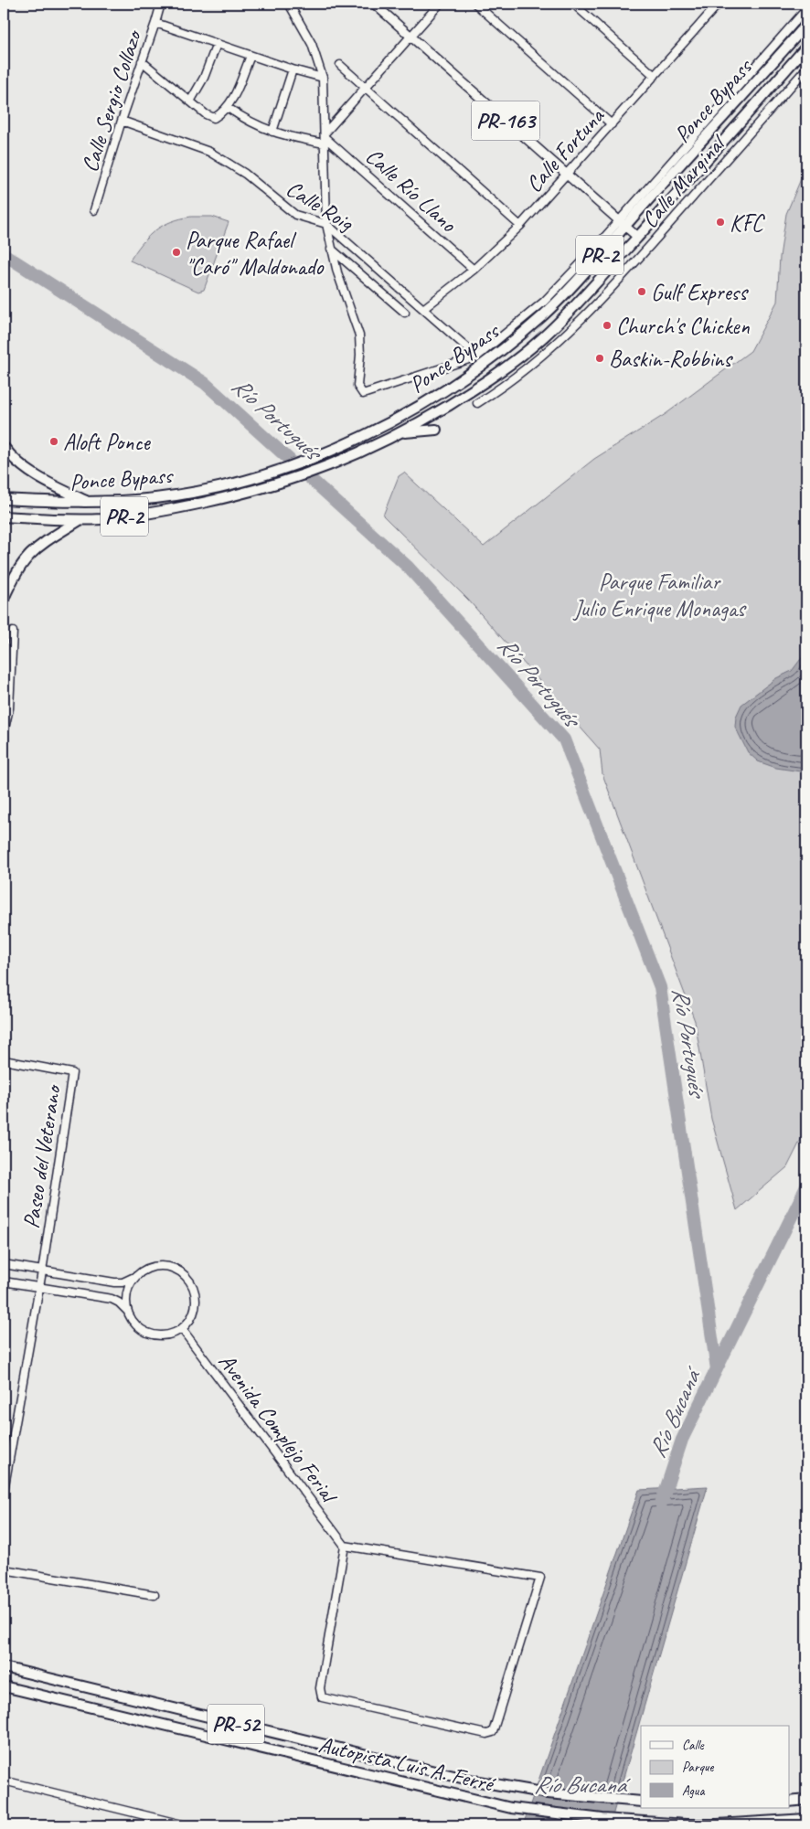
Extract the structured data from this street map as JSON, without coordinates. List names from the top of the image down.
{
  "streets": {
    "highway": [
      "Ponce Bypass",
      "PR-2",
      "PR-52",
      "Autopista Luis A. Ferré"
    ],
    "main road": ["PR-163"],
    "street": [
      "Calle Sergio Collazo",
      "Calle Fortuna",
      "Calle Marginal",
      "Calle Río Llano",
      "Calle Roig",
      "Paseo del Veterano",
      "Avenida Complejo Ferial"
    ]
  },
  "crossings": [
    ["Ponce Bypass", "PR-163"],
    ["Calle Sergio Collazo", "Calle Roig"],
    ["PR-163", "Calle Fortuna"],
    ["Calle Fortuna", "Calle Río Llano"],
    ["Calle Fortuna", "Calle Roig"]
  ],
  "water": ["Río Portugués", "Río Bucaná"],
  "parks": ["Parque Familiar Julio Enrique Monagas"],
  "places": [
    "KFC",
    "Parque Rafael \"Caró\" Maldonado",
    "Gulf Express",
    "Church's Chicken",
    "Baskin-Robbins",
    "Aloft Ponce"
  ],
  "legend": ["Calle", "Parque", "Agua"]
}
